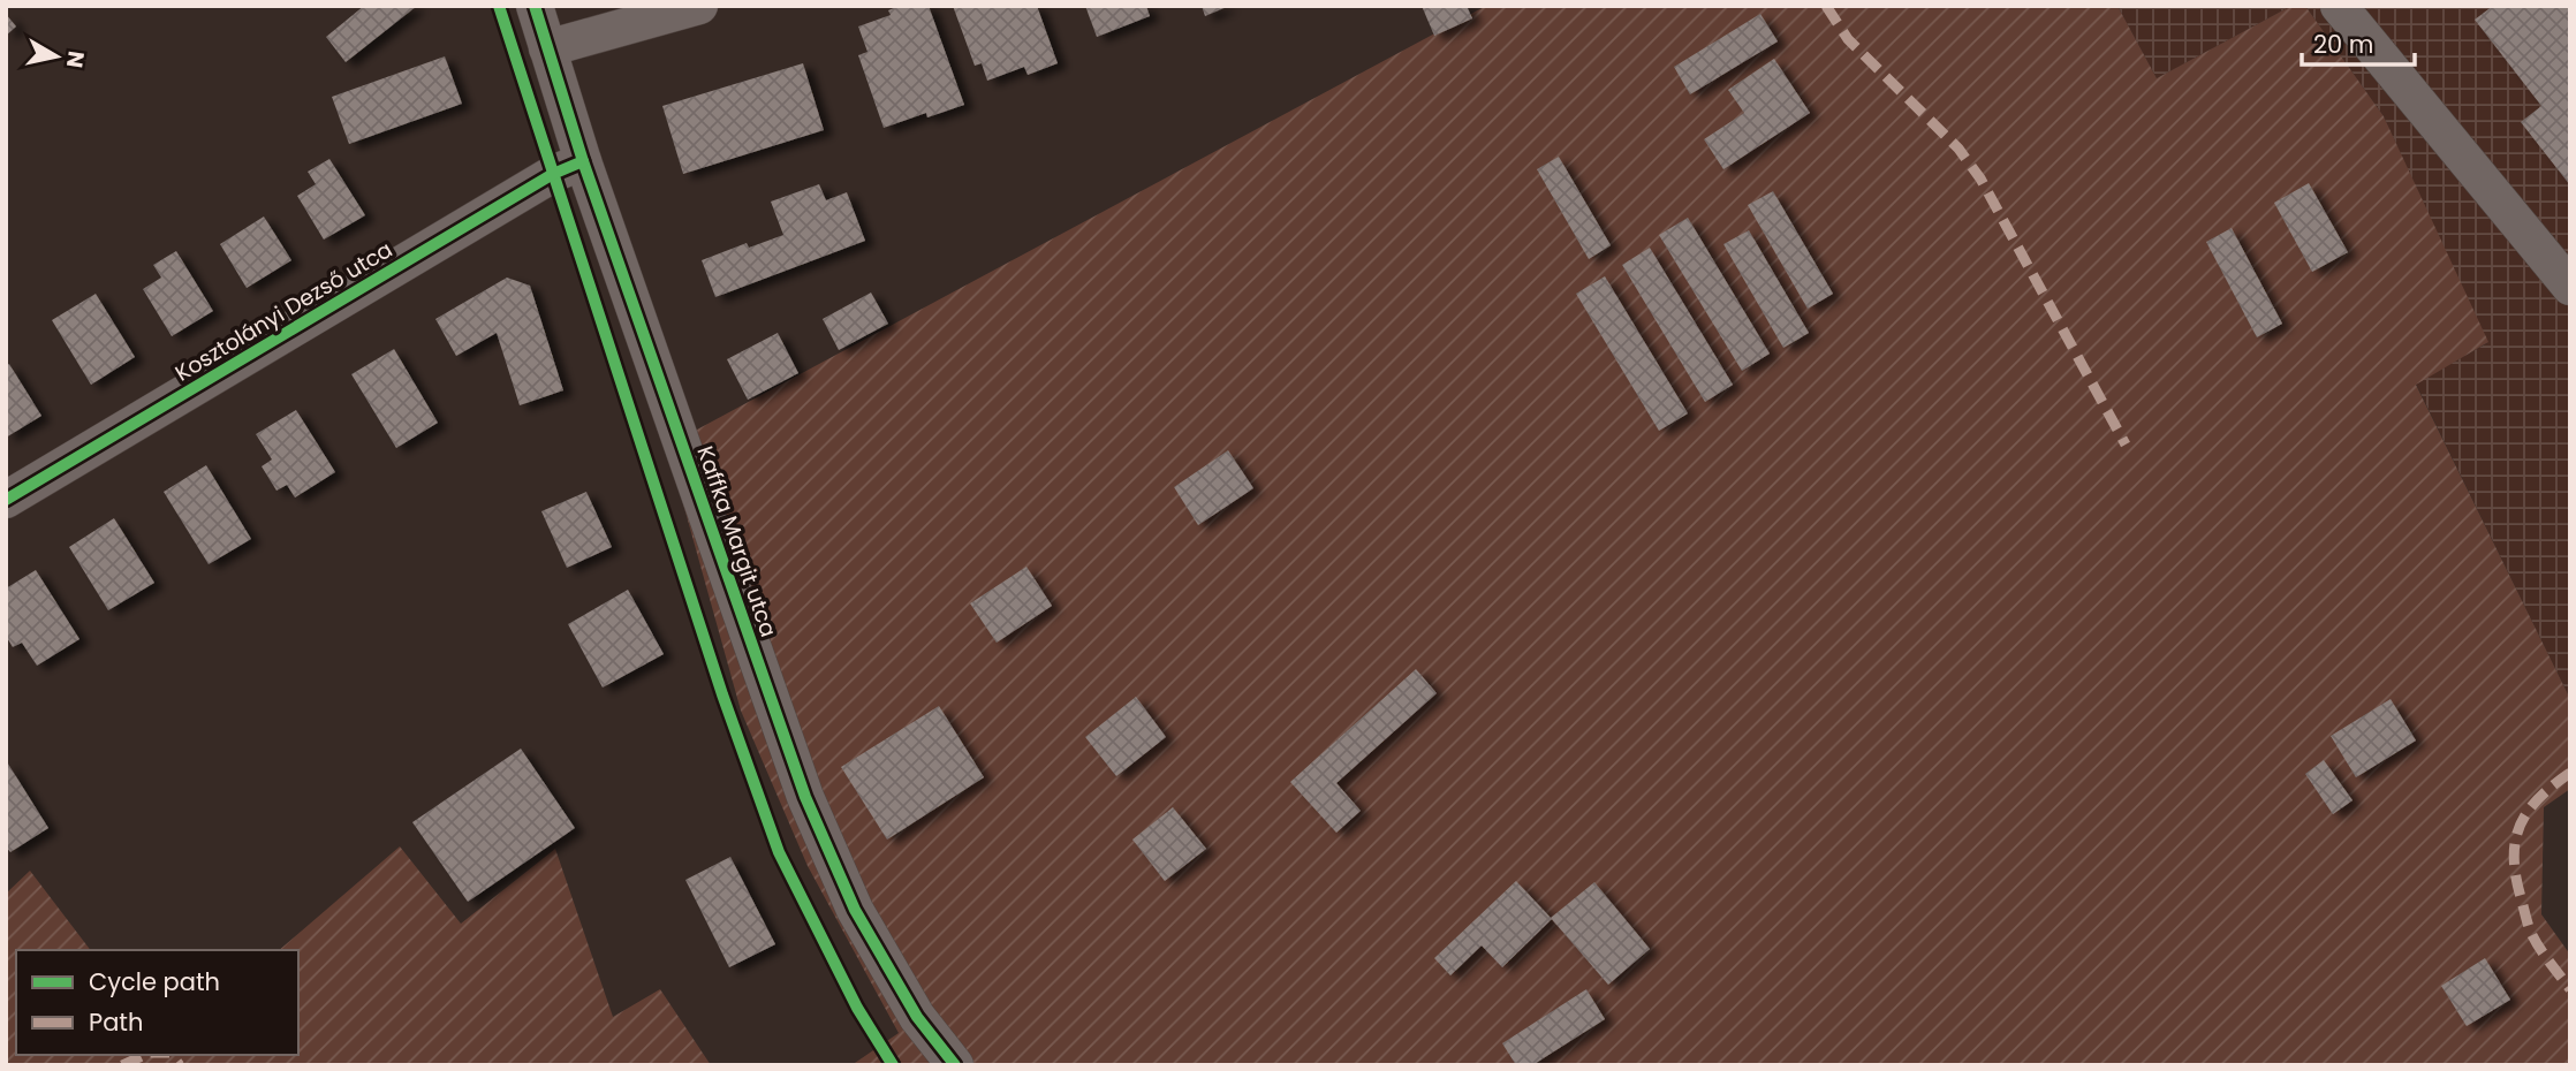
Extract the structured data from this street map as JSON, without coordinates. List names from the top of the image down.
{
  "streets": {
    "street": ["Kosztolányi Dezső utca", "Kaffka Margit utca"]
  },
  "crossings": [
    ["Kosztolányi Dezső utca", "Kaffka Margit utca"]
  ],
  "legend": ["Cycle path", "Path"],
  "scale_bar": "20 m",
  "north": "right"
}
